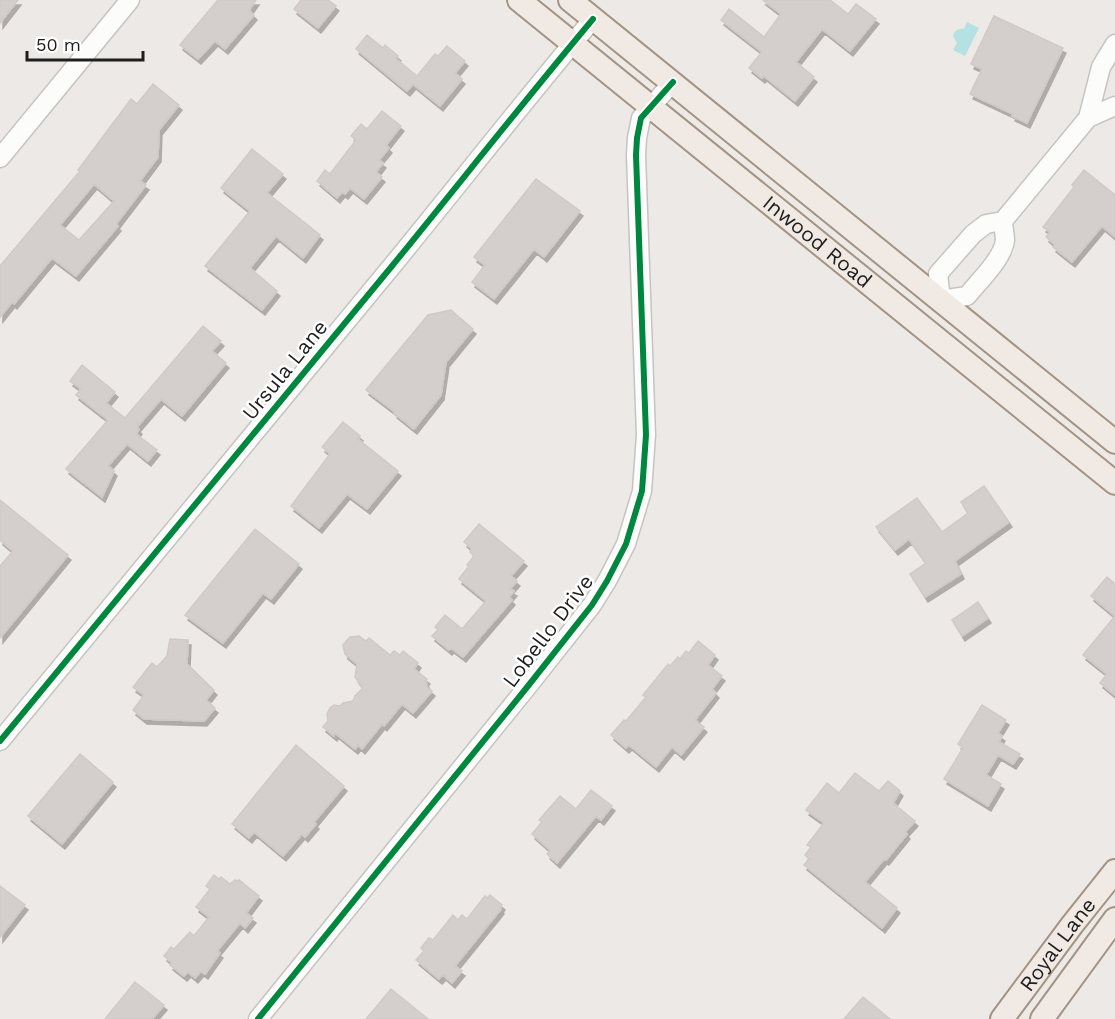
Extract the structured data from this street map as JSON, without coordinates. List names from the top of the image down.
{
  "streets": {
    "main road": ["Inwood Road", "Royal Lane"],
    "street": ["Ursula Lane", "Lobello Drive"]
  },
  "crossings": [
    ["Inwood Road", "Ursula Lane"],
    ["Inwood Road", "Lobello Drive"]
  ],
  "scale_bar": "50 m"
}
